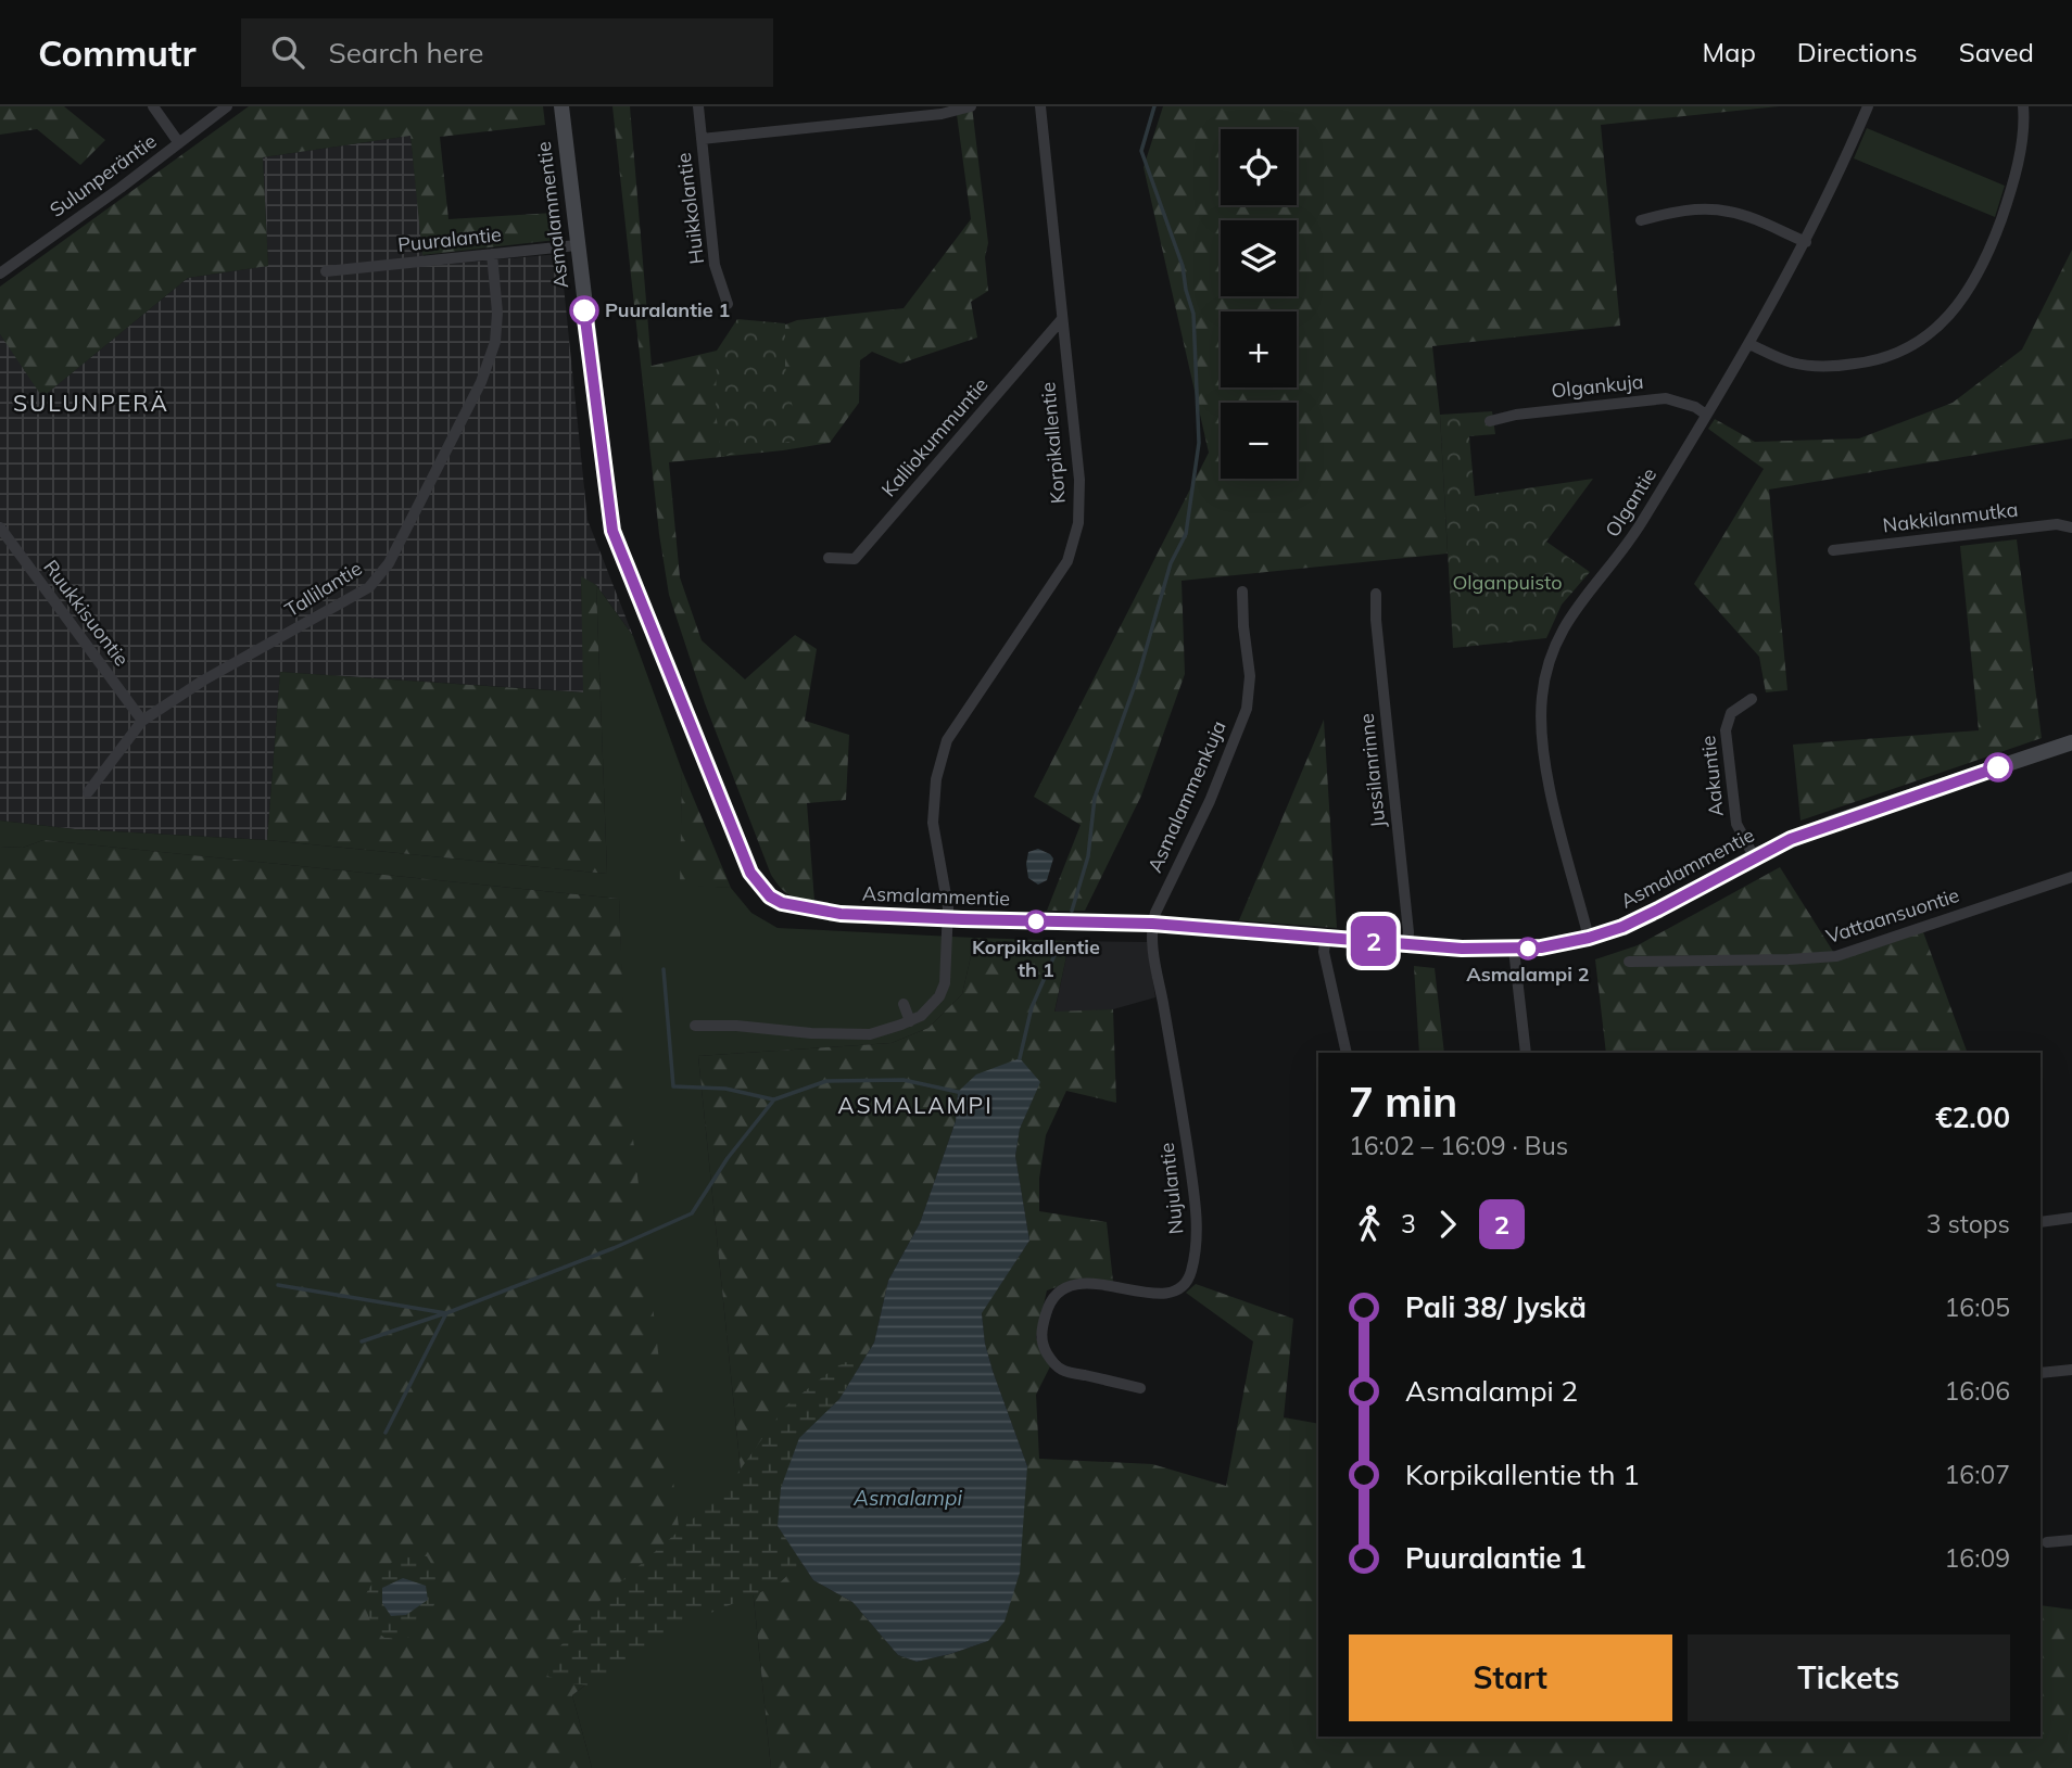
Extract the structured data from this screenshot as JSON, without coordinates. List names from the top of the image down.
{
  "streets": {
    "street": [
      "Sulunperäntie",
      "Huikkolantie",
      "Asmalammentie",
      "Puuralantie",
      "Olgankuja",
      "Kalliokummuntie",
      "Korpikallentie",
      "Olgantie",
      "Nakkilanmutka",
      "Tallilantie",
      "Ruukkisuontie",
      "Jussilanrinne",
      "Aakuntie",
      "Asmalammenkuja",
      "Vattaansuontie",
      "Nujulantie"
    ]
  },
  "crossings": [
    ["Asmalammentie", "Puuralantie"],
    ["Asmalammentie", "Korpikallentie"],
    ["Asmalammentie", "Olgantie"],
    ["Asmalammentie", "Jussilanrinne"],
    ["Asmalammentie", "Aakuntie"],
    ["Asmalammentie", "Asmalammenkuja"],
    ["Asmalammentie", "Nujulantie"],
    ["Puuralantie", "Tallilantie"],
    ["Olgankuja", "Olgantie"],
    ["Kalliokummuntie", "Korpikallentie"],
    ["Tallilantie", "Ruukkisuontie"],
    ["Asmalammenkuja", "Nujulantie"]
  ],
  "districts": ["SULUNPERÄ", "ASMALAMPI"],
  "water": ["Asmalampi"],
  "parks": ["Olganpuisto"],
  "places": ["Puuralantie 1", "Korpikallentie th 1", "Asmalampi 2"],
  "lines": ["bus line 2"],
  "page": {
    "header": "Commutr",
    "search": "Search here",
    "nav": ["Map", "Directions", "Saved"],
    "on_map": "2",
    "map_buttons": ["+", "−"],
    "heading": ["7 min", "16:02 – 16:09 · Bus", "€2.00"],
    "legs": ["3", "2", "3 stops"],
    "list": [
      {
        "name": "Pali 38/ Jyskä",
        "value": "16:05"
      },
      {
        "name": "Asmalampi 2",
        "value": "16:06"
      },
      {
        "name": "Korpikallentie th 1",
        "value": "16:07"
      },
      {
        "name": "Puuralantie 1",
        "value": "16:09"
      }
    ],
    "buttons": ["Start", "Tickets"]
  }
}
